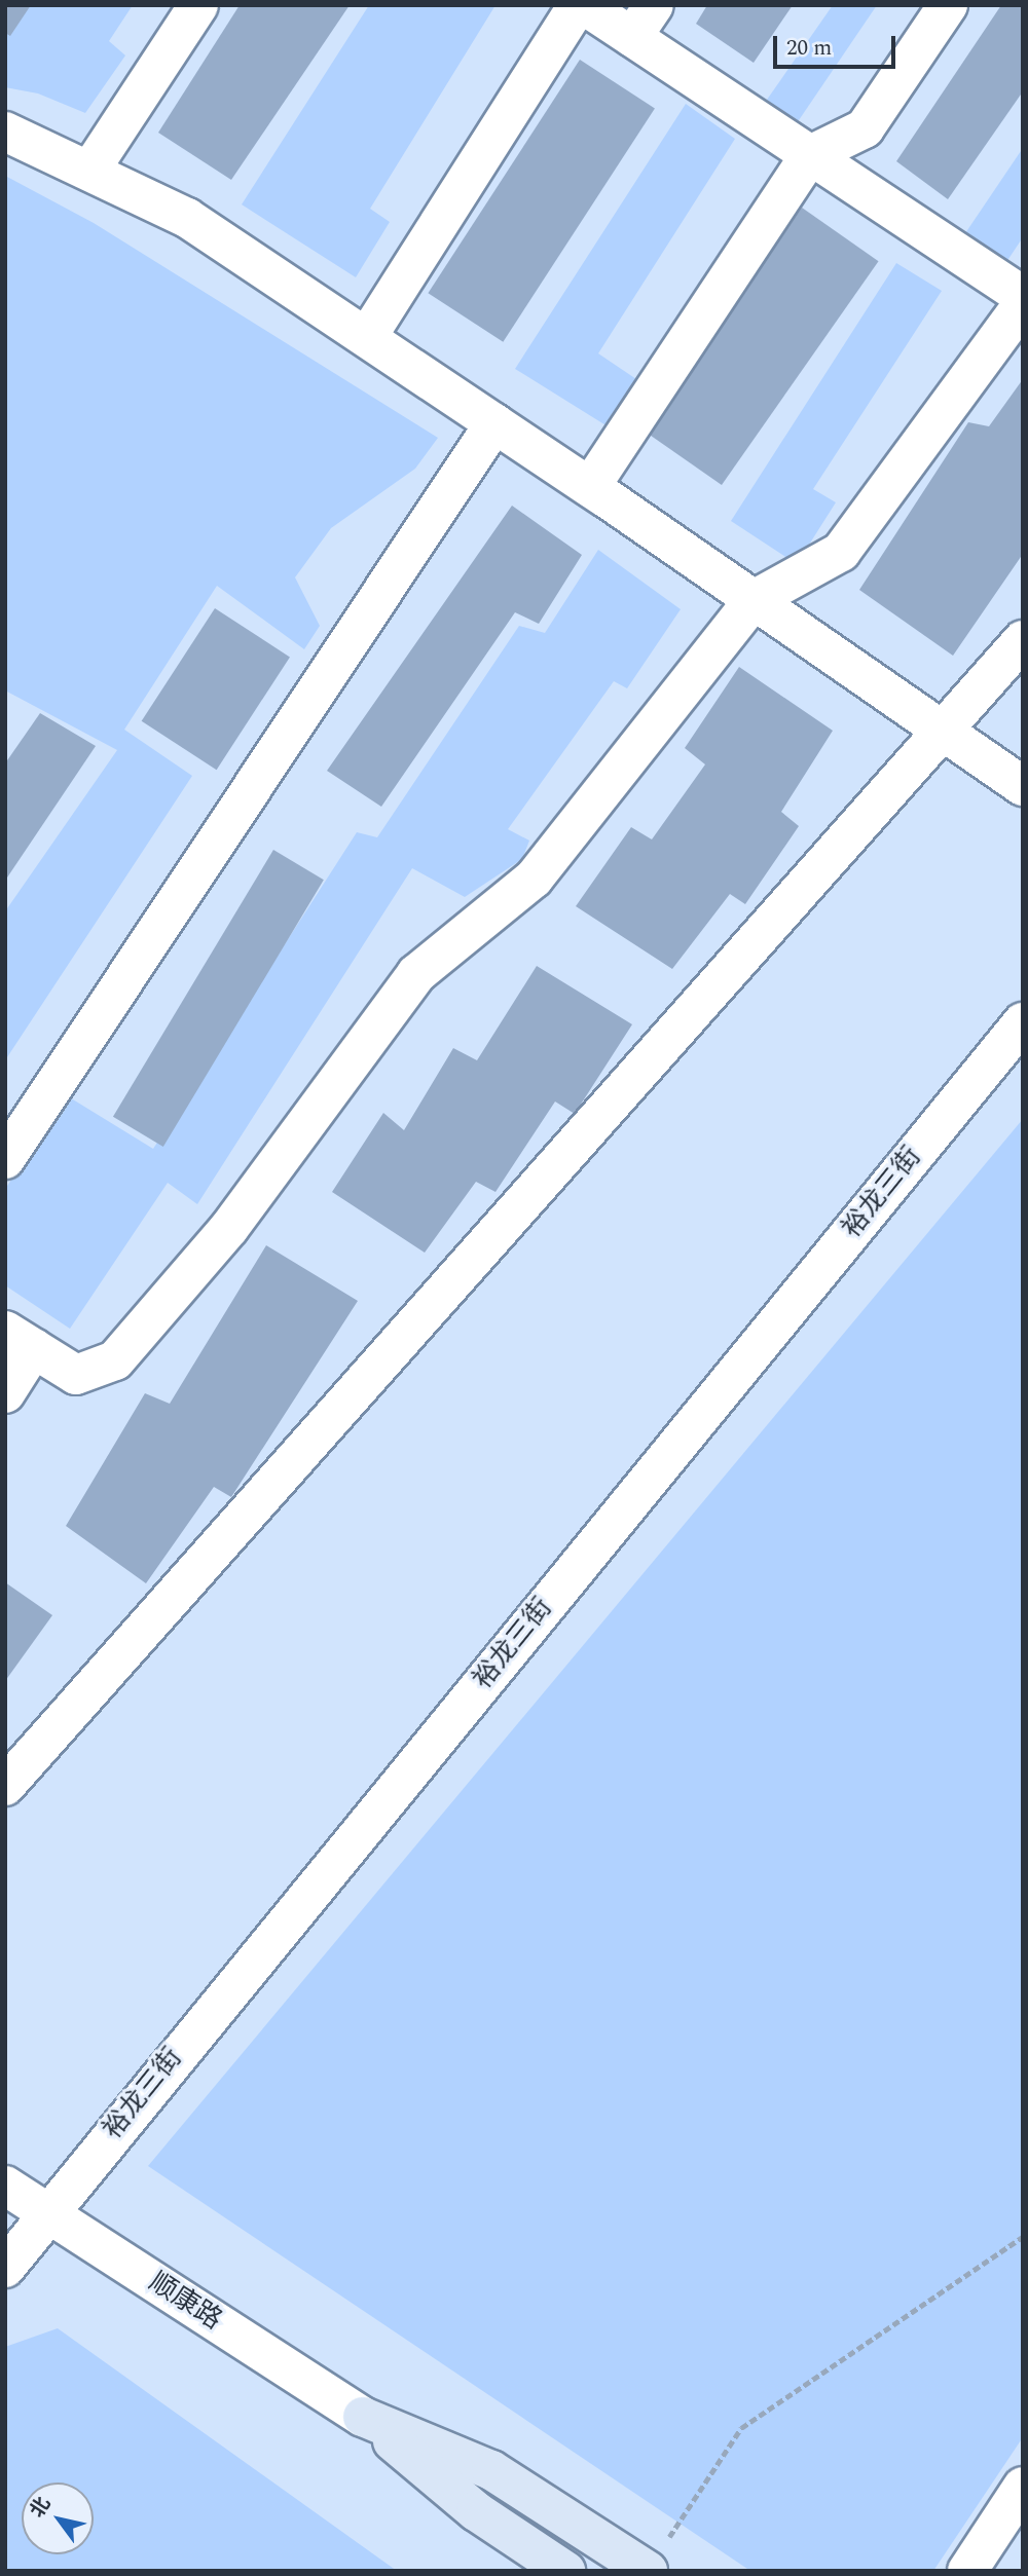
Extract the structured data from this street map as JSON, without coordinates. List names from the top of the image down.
{
  "streets": {
    "main road": ["顺康路"],
    "street": ["裕龙三街"]
  },
  "crossings": [
    ["裕龙三街", "顺康路"]
  ],
  "scale_bar": "20 m",
  "north": "top left"
}
